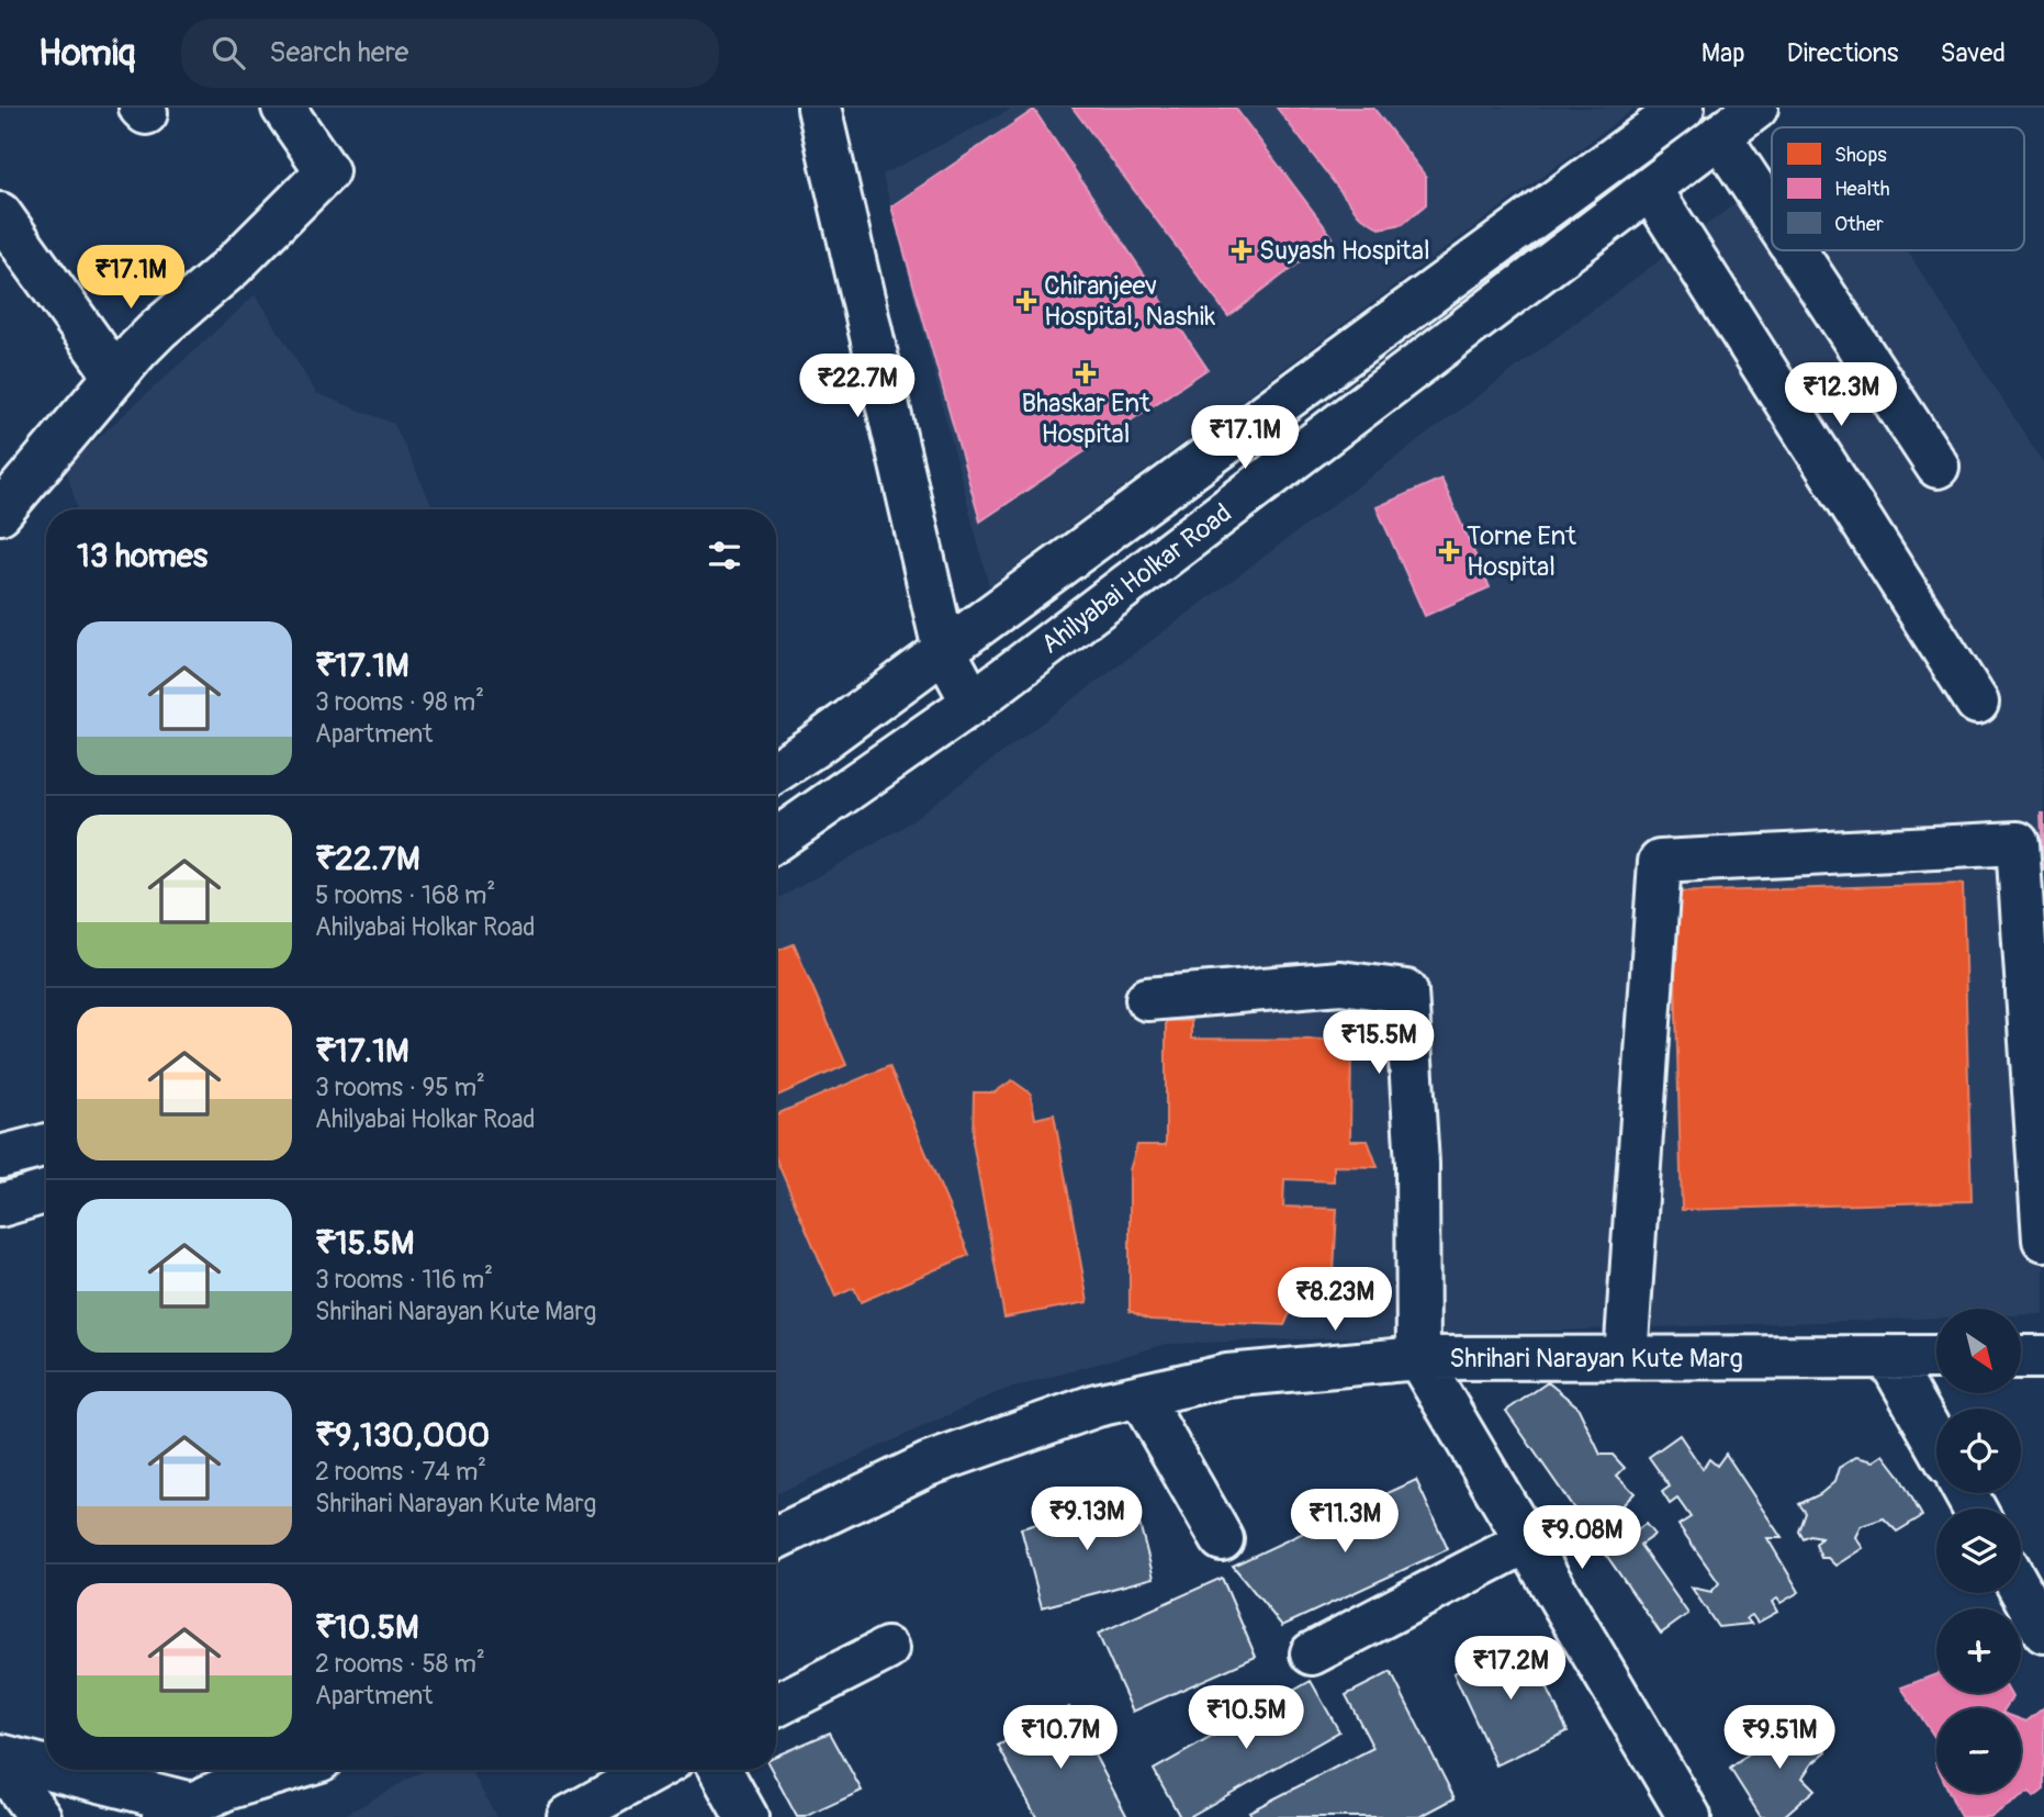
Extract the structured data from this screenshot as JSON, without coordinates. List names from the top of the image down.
{
  "streets": {
    "street": ["Ahilyabai Holkar Road", "Shrihari Narayan Kute Marg"]
  },
  "places": {
    "health": [
      "Suyash Hospital",
      "Chiranjeev Hospital, Nashik",
      "Bhaskar Ent Hospital",
      "Torne Ent Hospital"
    ]
  },
  "legend": ["Shops", "Health", "Other"],
  "north": "bottom right",
  "page": {
    "header": "Homiq",
    "search": "Search here",
    "nav": ["Map", "Directions", "Saved"],
    "price": [
      "₹17.1M",
      "₹22.7M",
      "₹12.3M",
      "₹17.1M",
      "₹15.5M",
      "₹8.23M",
      "₹9.13M",
      "₹11.3M",
      "₹9.08M",
      "₹17.2M",
      "₹10.5M",
      "₹10.7M",
      "₹9.51M"
    ],
    "heading": "13 homes",
    "list": [
      {
        "name": "₹17.1M",
        "note": "3 rooms · 98 m² · Apartment"
      },
      {
        "name": "₹22.7M",
        "note": "5 rooms · 168 m² · Ahilyabai Holkar Road"
      },
      {
        "name": "₹17.1M",
        "note": "3 rooms · 95 m² · Ahilyabai Holkar Road"
      },
      {
        "name": "₹15.5M",
        "note": "3 rooms · 116 m² · Shrihari Narayan Kute Marg"
      },
      {
        "name": "₹9,130,000",
        "note": "2 rooms · 74 m² · Shrihari Narayan Kute Marg"
      },
      {
        "name": "₹10.5M",
        "note": "2 rooms · 58 m² · Apartment"
      }
    ],
    "map_buttons": ["+", "−"]
  }
}
